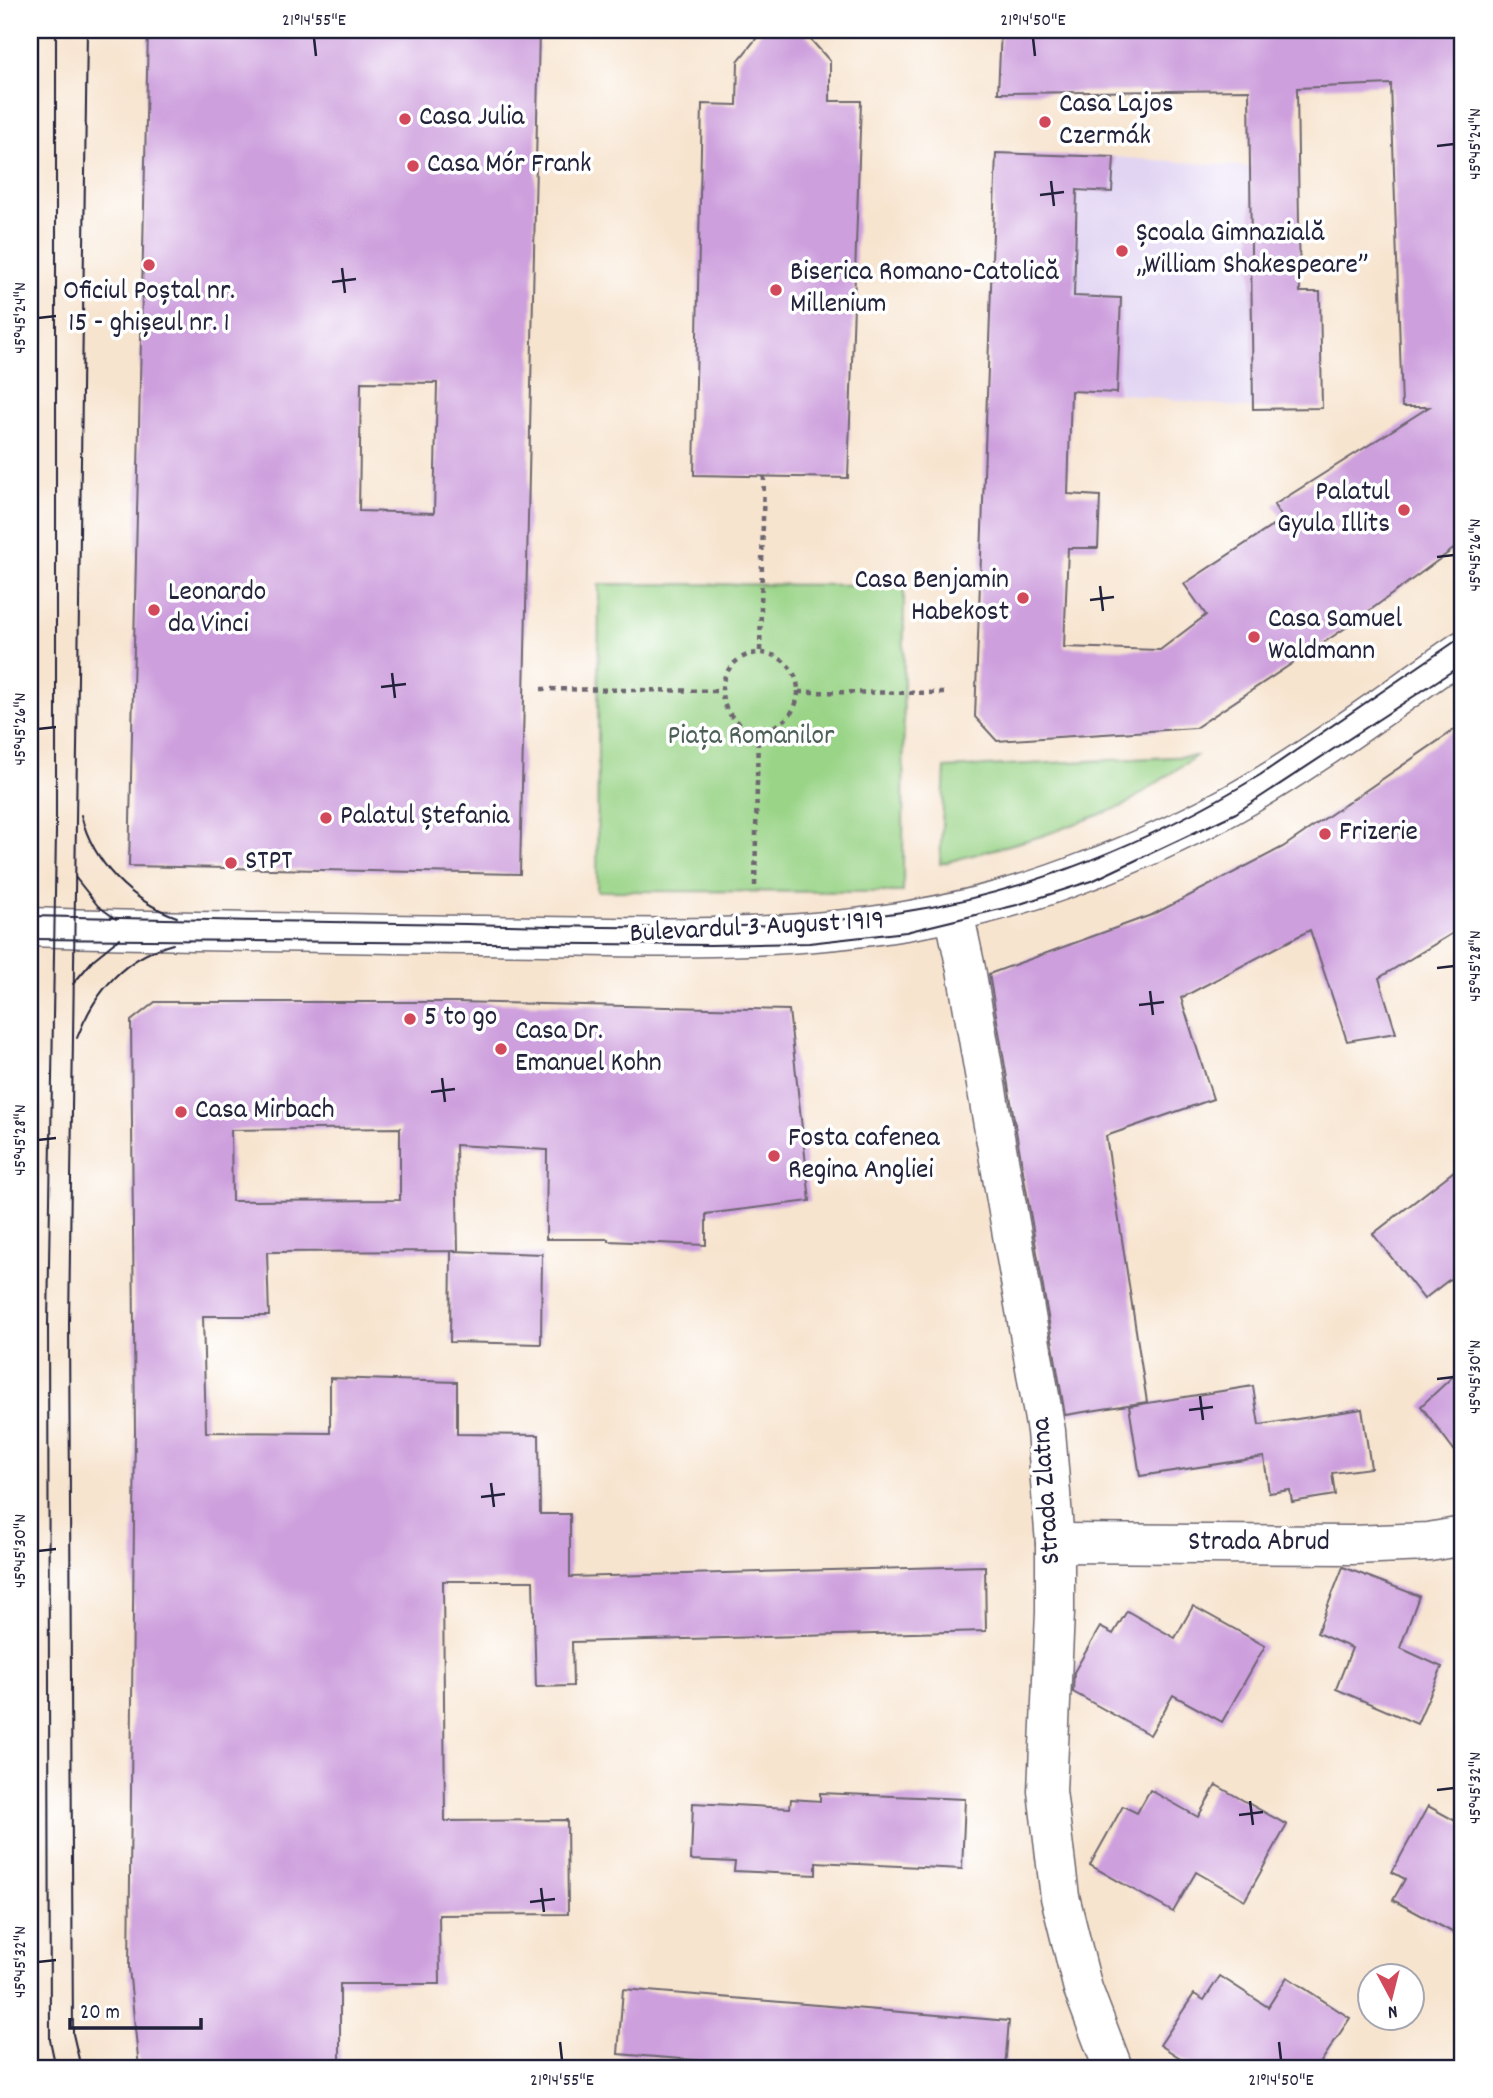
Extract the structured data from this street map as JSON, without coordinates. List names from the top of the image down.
{
  "streets": {
    "street": ["Bulevardul 3 August 1919", "Strada Zlatna", "Strada Abrud"]
  },
  "crossings": [
    ["Bulevardul 3 August 1919", "Strada Zlatna"],
    ["Strada Zlatna", "Strada Abrud"]
  ],
  "parks": ["Piața Romanilor"],
  "places": [
    "Casa Julia",
    "Casa Lajos Czermák",
    "Casa Mór Frank",
    "Școala Gimnazială „William Shakespeare”",
    "Oficiul Poștal nr. 15 - ghișeul nr. 1",
    "Biserica Romano-Catolică Millenium",
    "Palatul Gyula Illits",
    "Casa Benjamin Habekost",
    "Leonardo da Vinci",
    "Casa Samuel Waldmann",
    "Palatul Ștefania",
    "Frizerie",
    "STPT",
    "5 to go",
    "Casa Dr. Emanuel Kohn",
    "Casa Mirbach",
    "Fosta cafenea Regina Angliei"
  ],
  "scale_bar": "20 m",
  "north": "bottom",
  "coordinates": [
    "21°14'55\"E",
    "21°14'50\"E",
    "45°45'24\"N",
    "45°45'26\"N",
    "45°45'28\"N",
    "45°45'30\"N",
    "45°45'32\"N"
  ]
}
